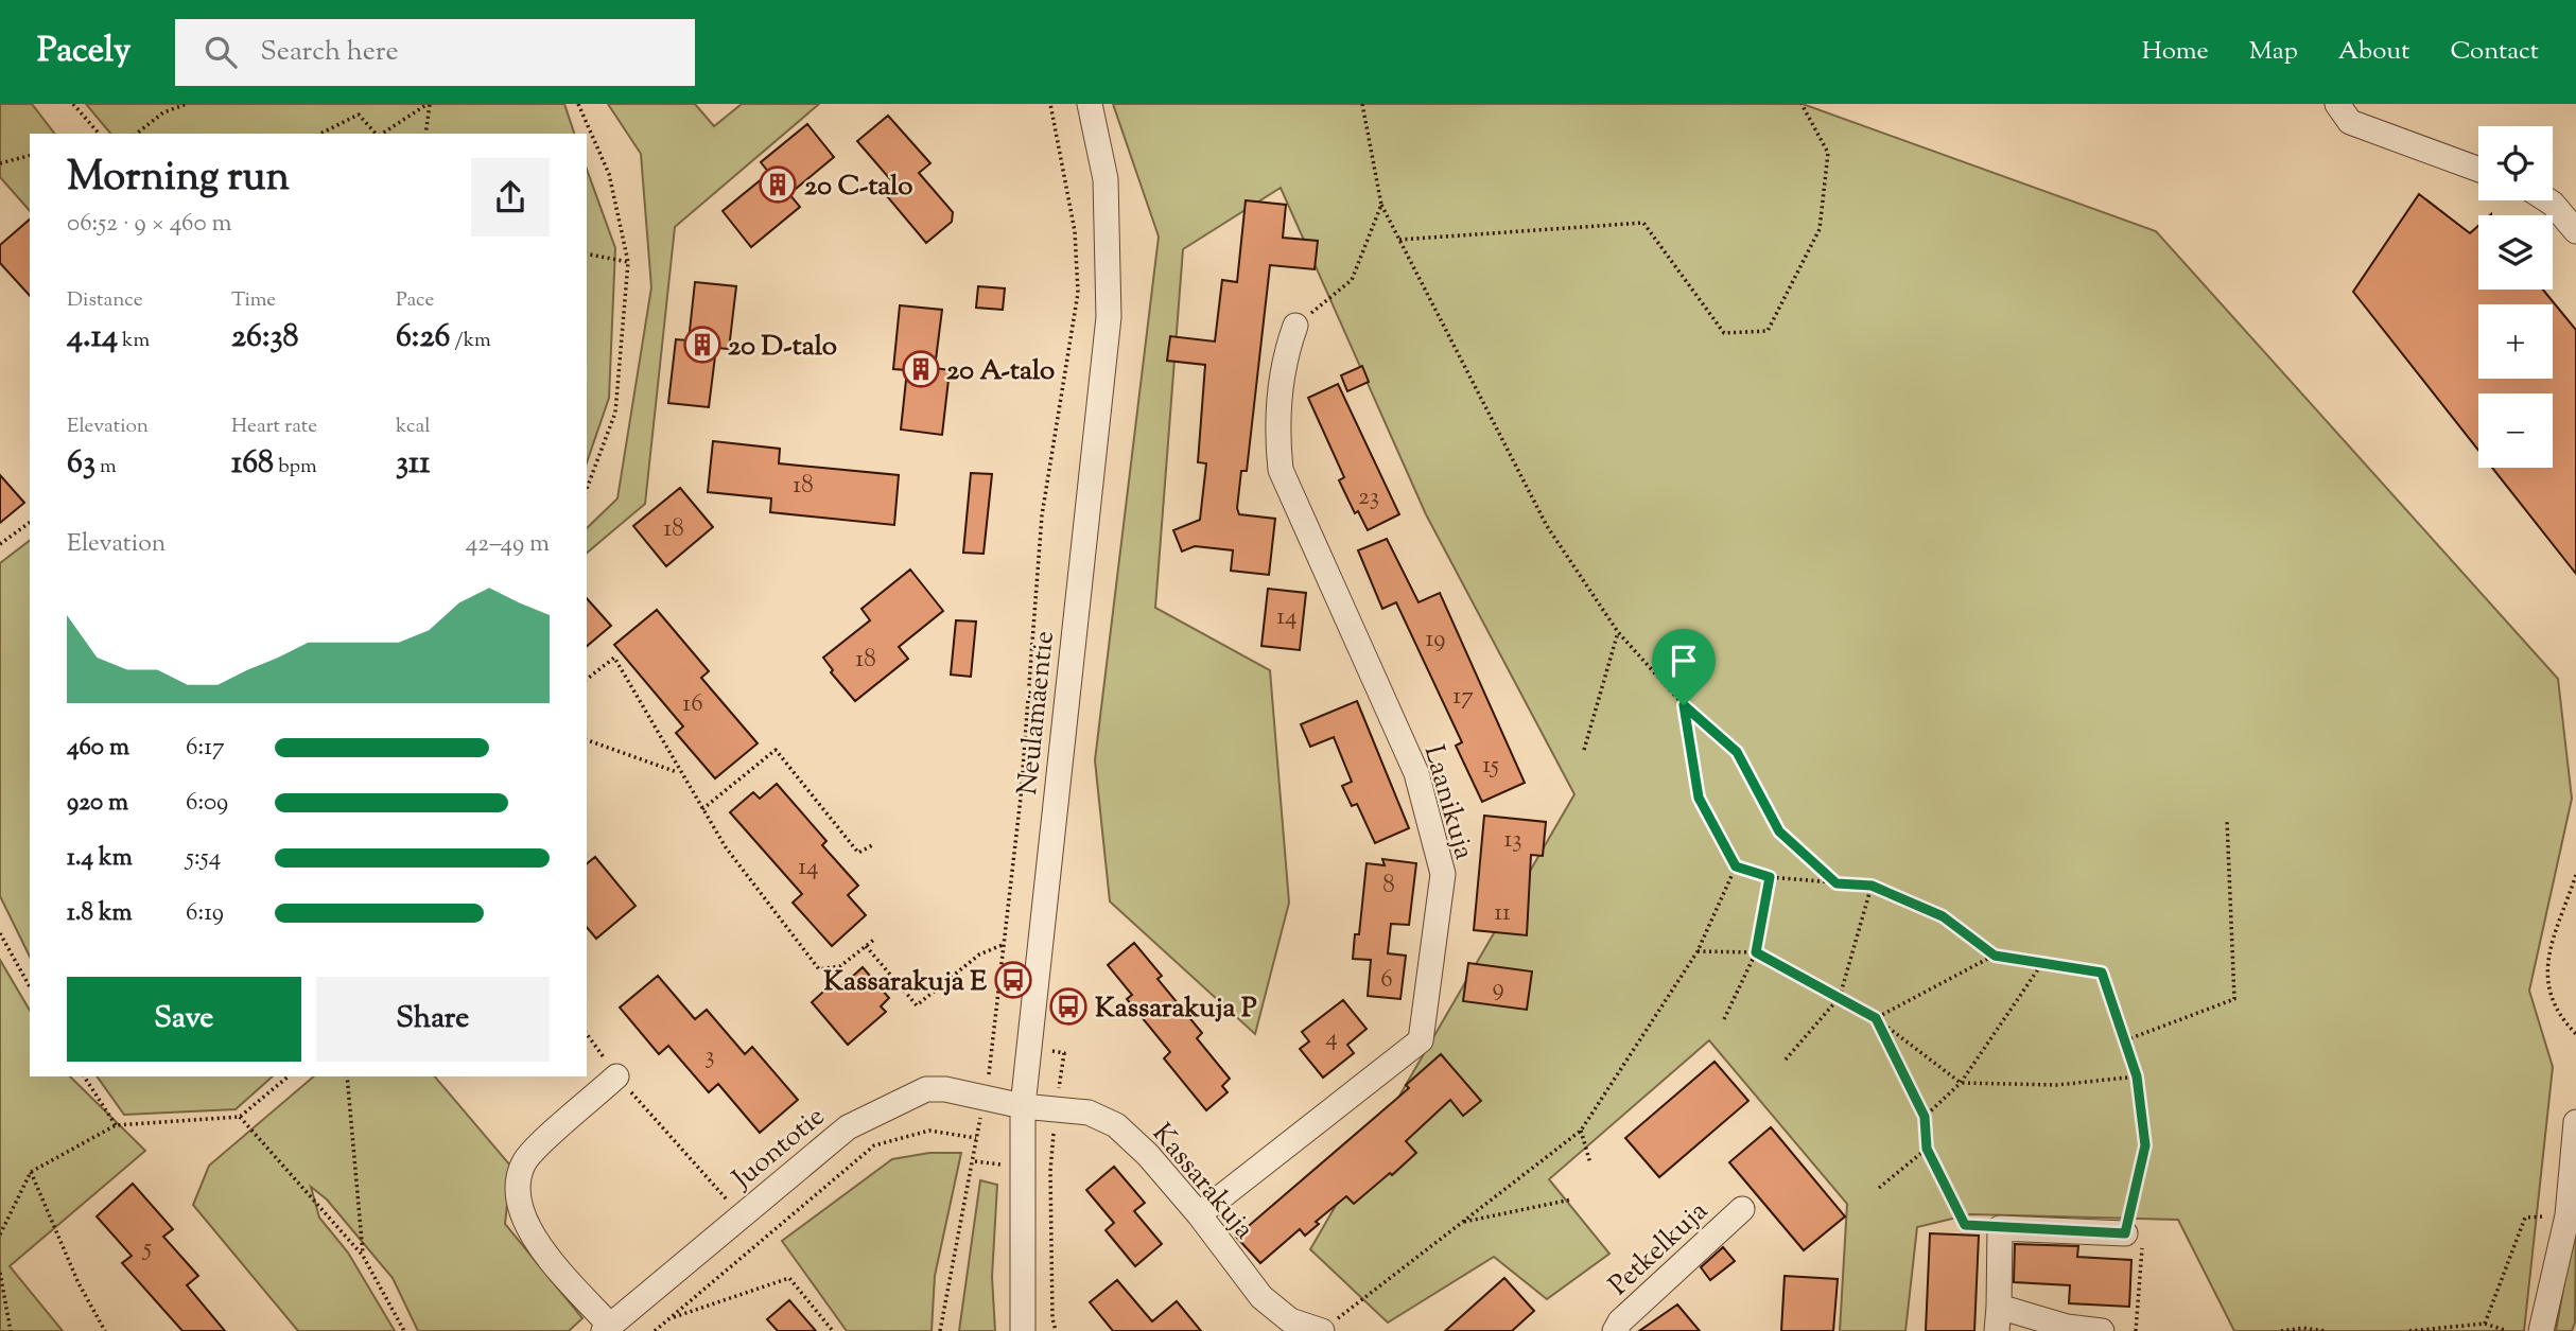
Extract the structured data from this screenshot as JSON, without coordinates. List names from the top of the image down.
{
  "streets": {
    "street": [
      "Neulamäentie",
      "Laanikuja",
      "Juontotie",
      "Kassarakuja",
      "Petkelkuja"
    ]
  },
  "crossings": [
    ["Neulamäentie", "Juontotie"],
    ["Neulamäentie", "Kassarakuja"],
    ["Laanikuja", "Kassarakuja"],
    ["Juontotie", "Kassarakuja"]
  ],
  "places": {
    "building": ["20 C-talo", "20 D-talo", "20 A-talo"],
    "bus stop": ["Kassarakuja E", "Kassarakuja P"]
  },
  "house_numbers": [
    "18",
    "23",
    "18",
    "14",
    "19",
    "18",
    "17",
    "16",
    "15",
    "13",
    "14",
    "8",
    "11",
    "6",
    "9",
    "4",
    "3",
    "5"
  ],
  "page": {
    "header": "Pacely",
    "search": "Search here",
    "nav": [
      "Home",
      "Map",
      "About",
      "Contact"
    ],
    "map_buttons": ["+", "−"],
    "heading": ["Morning run", "06:52 · 9 × 460 m"],
    "stats": [
      ["Distance", "4.14 km"],
      ["Time", "26:38"],
      ["Pace", "6:26 /km"],
      ["Elevation", "63 m"],
      ["Heart rate", "168 bpm"],
      ["kcal", "311"]
    ],
    "chart": ["Elevation", "42–49 m"],
    "list": [
      {
        "name": "460 m",
        "note": "6:17"
      },
      {
        "name": "920 m",
        "note": "6:09"
      },
      {
        "name": "1.4 km",
        "note": "5:54"
      },
      {
        "name": "1.8 km",
        "note": "6:19"
      }
    ],
    "buttons": ["Save", "Share"]
  }
}
